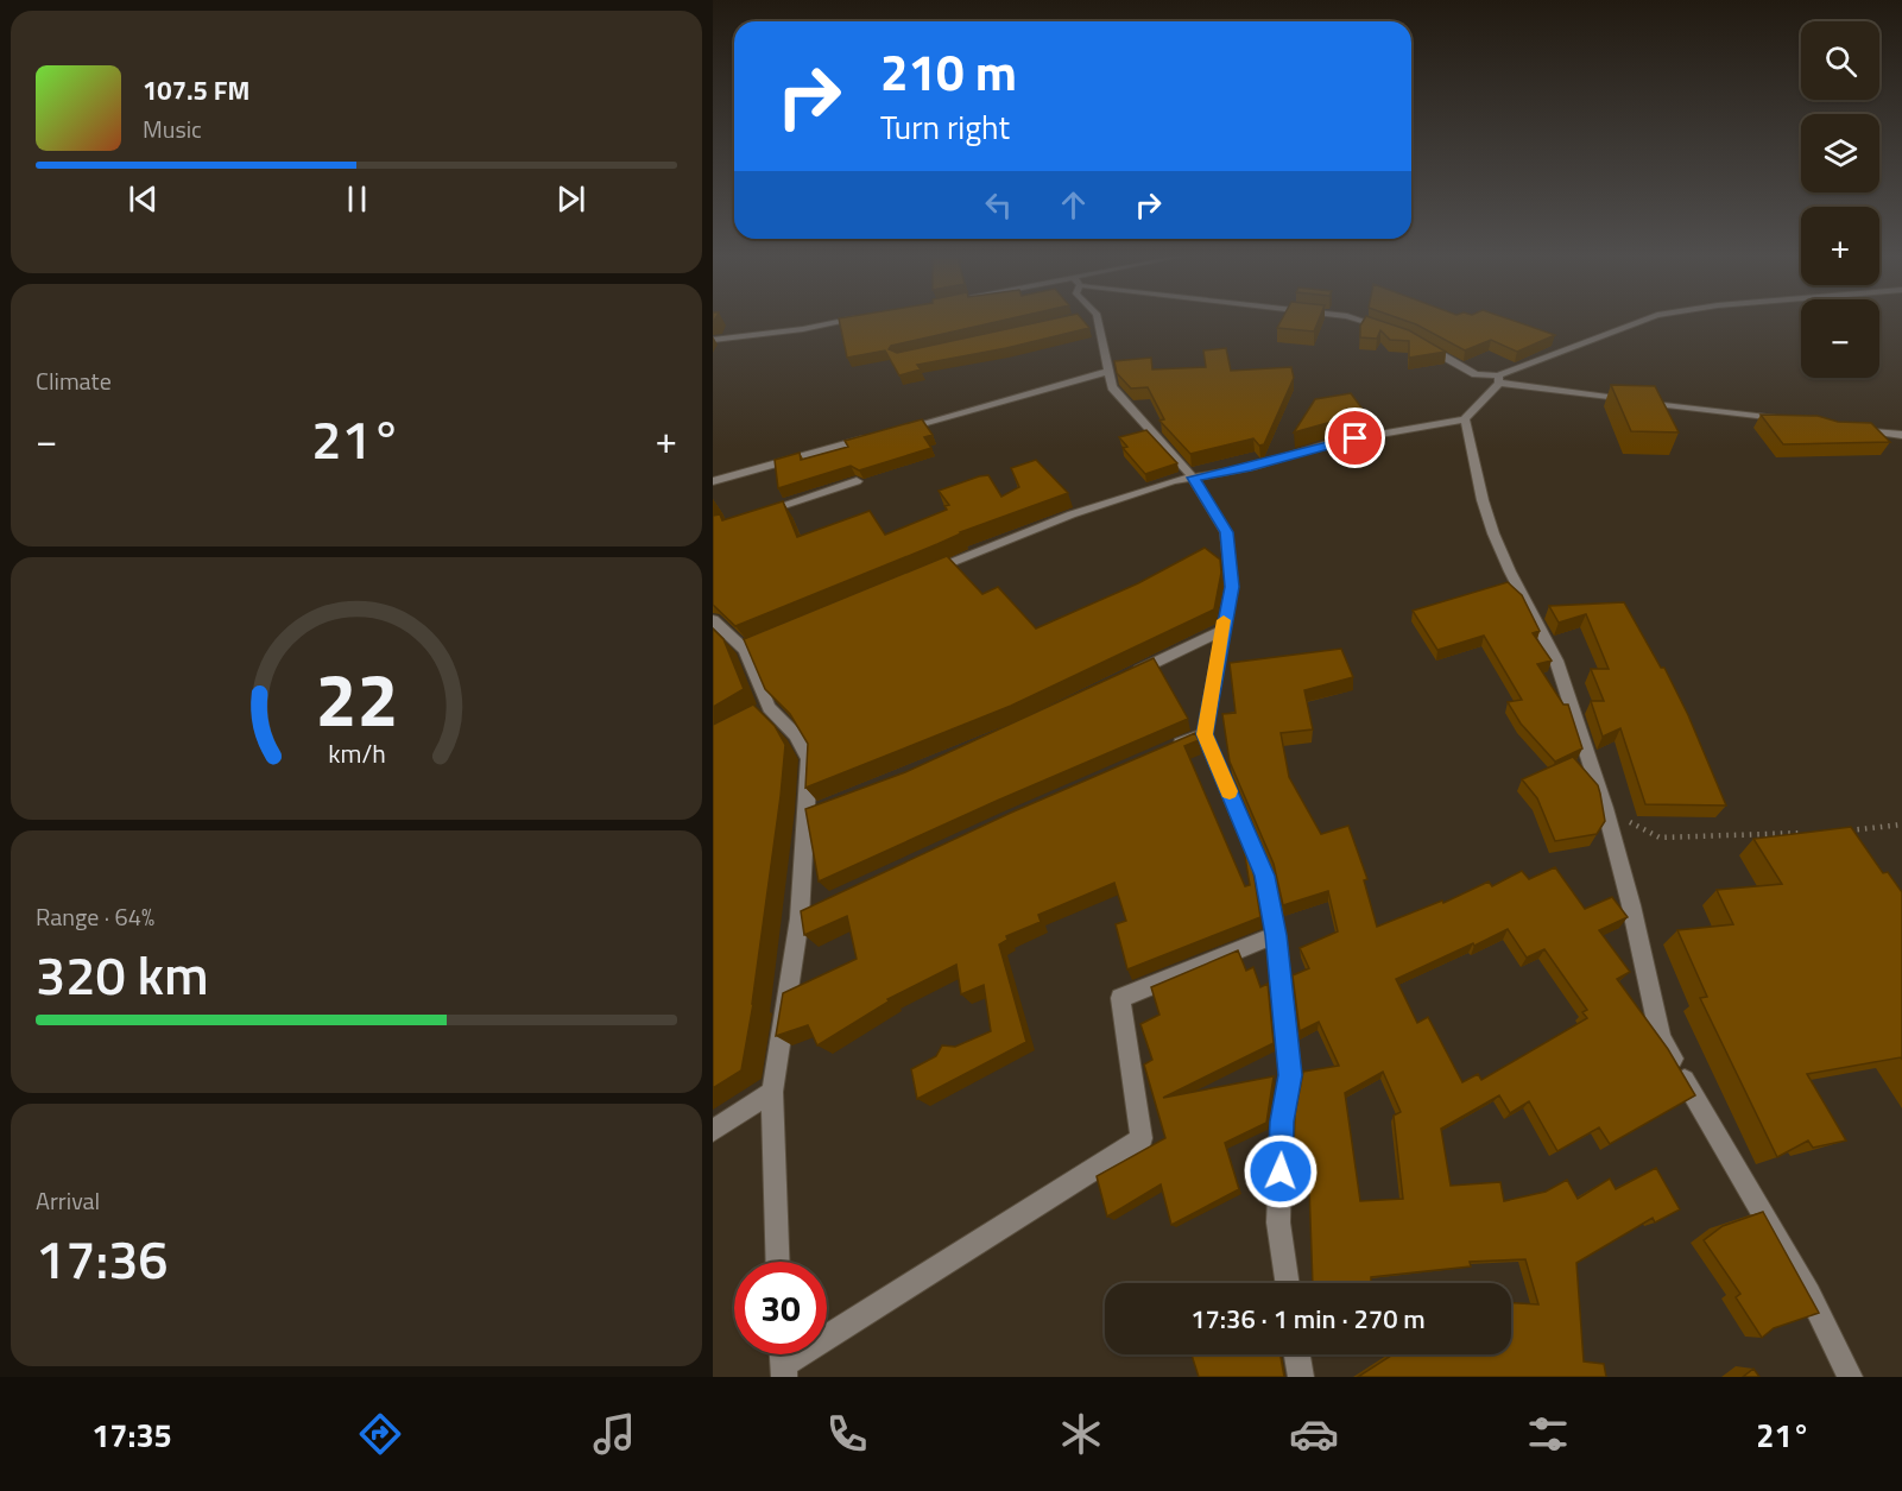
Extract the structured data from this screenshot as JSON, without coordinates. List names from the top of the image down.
{
  "page": {
    "map_buttons": ["+", "−"],
    "turn": ["210 m", "Turn right"],
    "song": ["107.5 FM", "Music"],
    "tile": [
      "Climate",
      ["Range · 64%", "320 km"],
      ["Arrival", "17:36"]
    ],
    "heat": ["−", "21°", "+"],
    "limit": "30",
    "trip": "17:36 · 1 min · 270 m",
    "tabs": ["17:35", "21°"],
    "gauge": ["22", "km/h"]
  }
}
